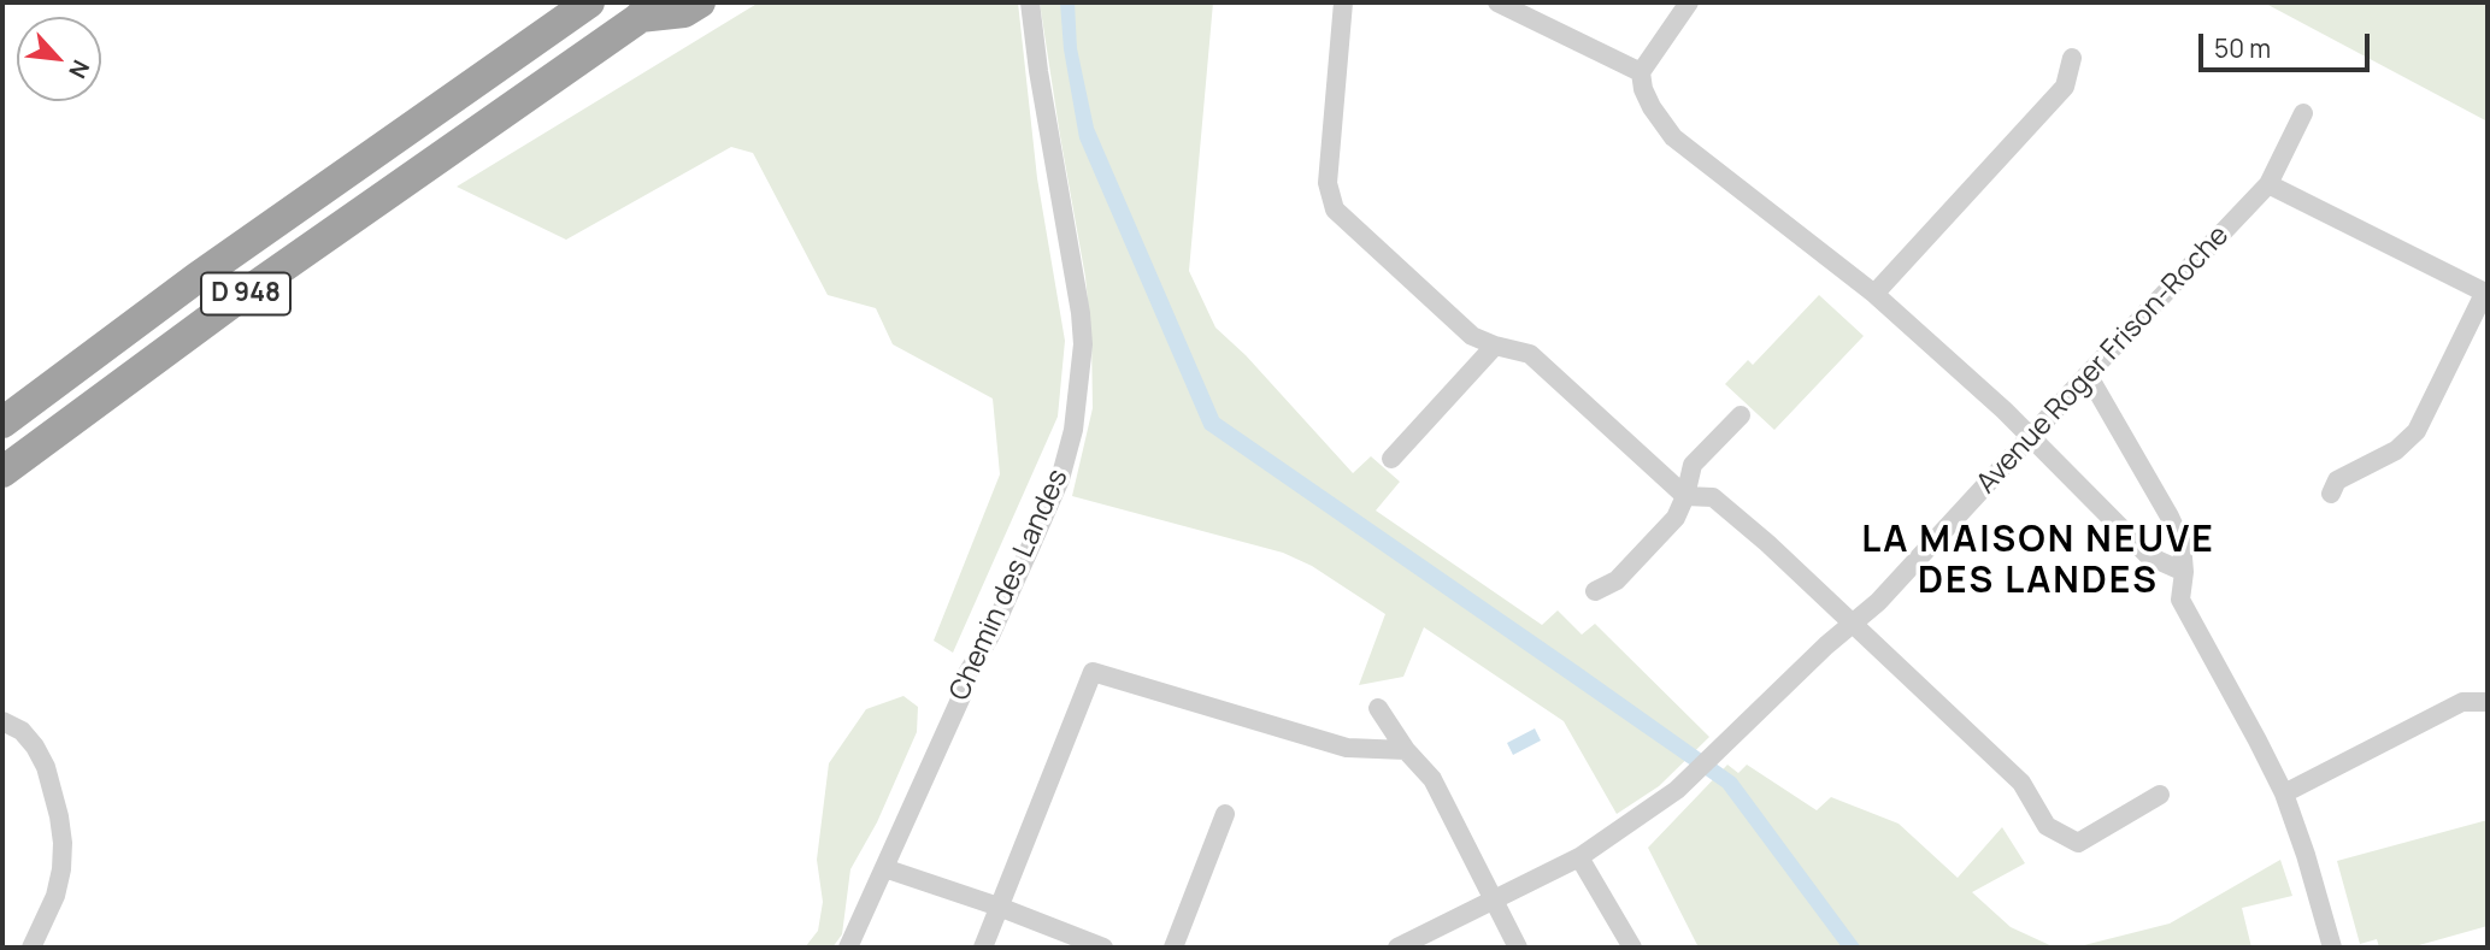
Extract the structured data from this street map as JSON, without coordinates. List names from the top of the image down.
{
  "streets": {
    "highway": ["D 948"],
    "street": ["Avenue Roger Frison-Roche", "Chemin des Landes"]
  },
  "districts": ["LA MAISON NEUVE DES LANDES"],
  "scale_bar": "50 m",
  "north": "bottom right"
}
